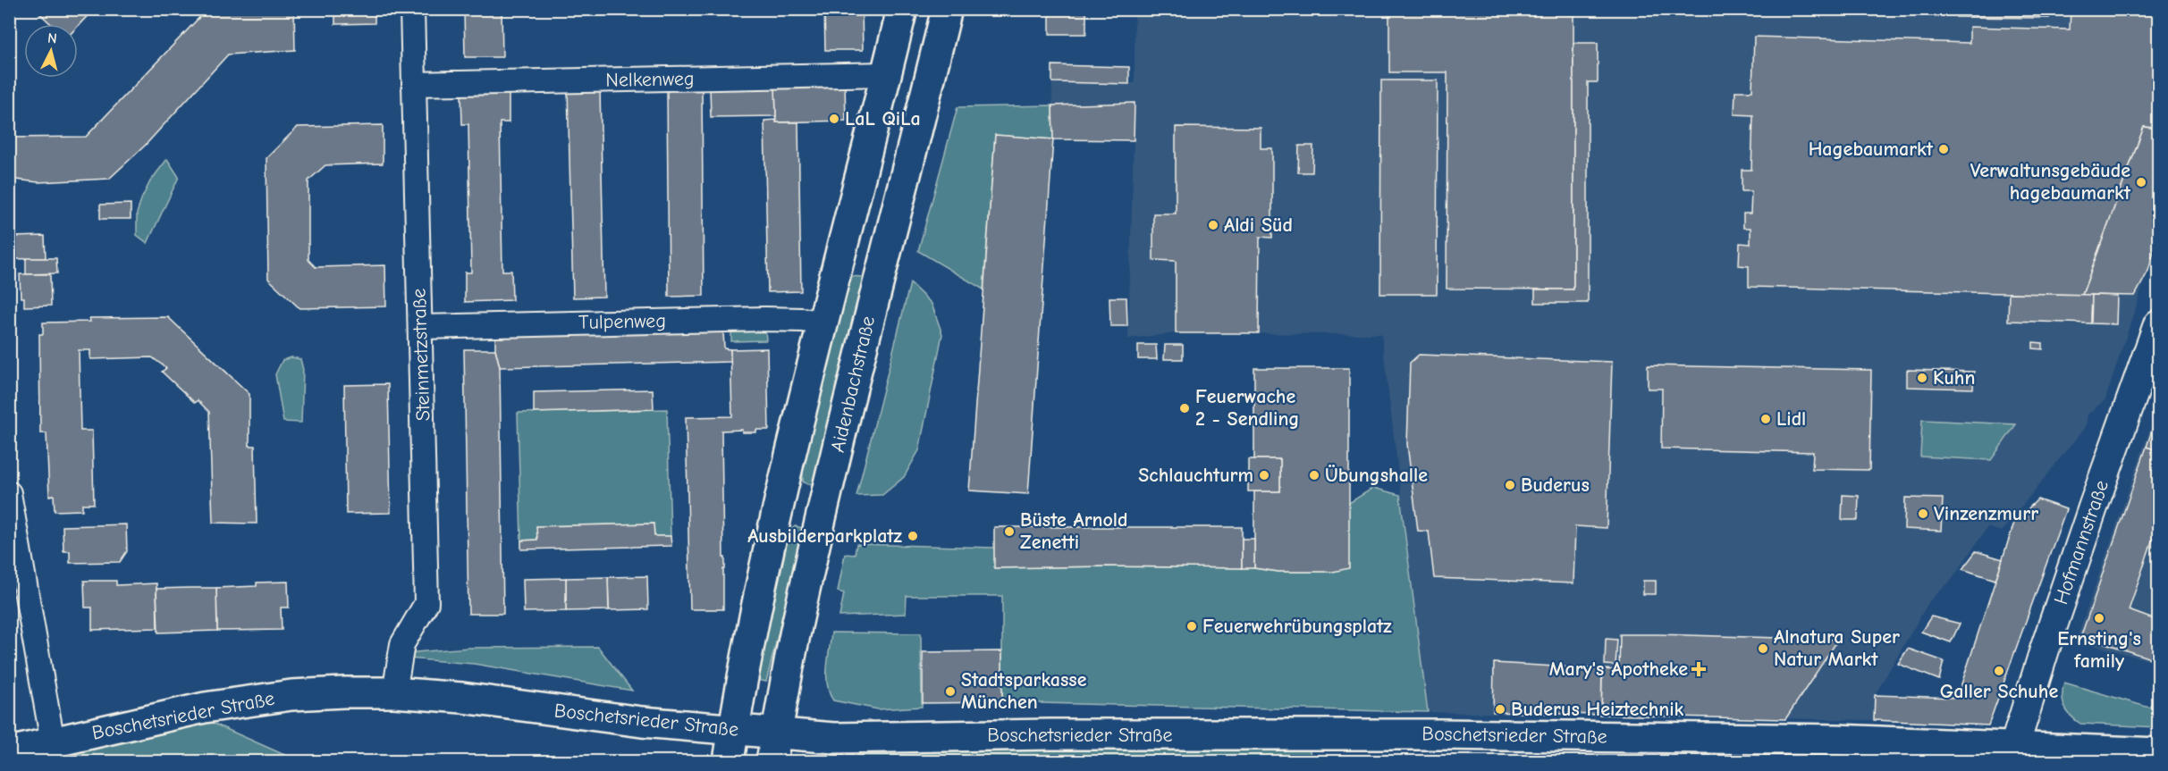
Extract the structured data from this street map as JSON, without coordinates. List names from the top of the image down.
{
  "streets": {
    "main road": ["Aidenbachstraße", "Boschetsrieder Straße"],
    "street": [
      "Nelkenweg",
      "Tulpenweg",
      "Steinmetzstraße",
      "Hofmannstraße"
    ]
  },
  "crossings": [
    ["Nelkenweg", "Steinmetzstraße"],
    ["Nelkenweg", "Aidenbachstraße"],
    ["Tulpenweg", "Steinmetzstraße"],
    ["Tulpenweg", "Aidenbachstraße"],
    ["Steinmetzstraße", "Boschetsrieder Straße"],
    ["Aidenbachstraße", "Boschetsrieder Straße"],
    ["Hofmannstraße", "Boschetsrieder Straße"]
  ],
  "places": {
    "other": [
      "LaL QiLa",
      "Hagebaumarkt",
      "Verwaltunsgebäude hagebaumarkt",
      "Aldi Süd",
      "Kuhn",
      "Feuerwache 2 - Sendling",
      "Lidl",
      "Schlauchturm",
      "Übungshalle",
      "Buderus",
      "Vinzenzmurr",
      "Büste Arnold Zenetti",
      "Ausbilderparkplatz",
      "Ernsting's family",
      "Feuerwehrübungsplatz",
      "Alnatura Super Natur Markt",
      "Galler Schuhe",
      "Stadtsparkasse München",
      "Buderus Heiztechnik"
    ],
    "health": ["Mary's Apotheke"]
  },
  "north": "top"
}
